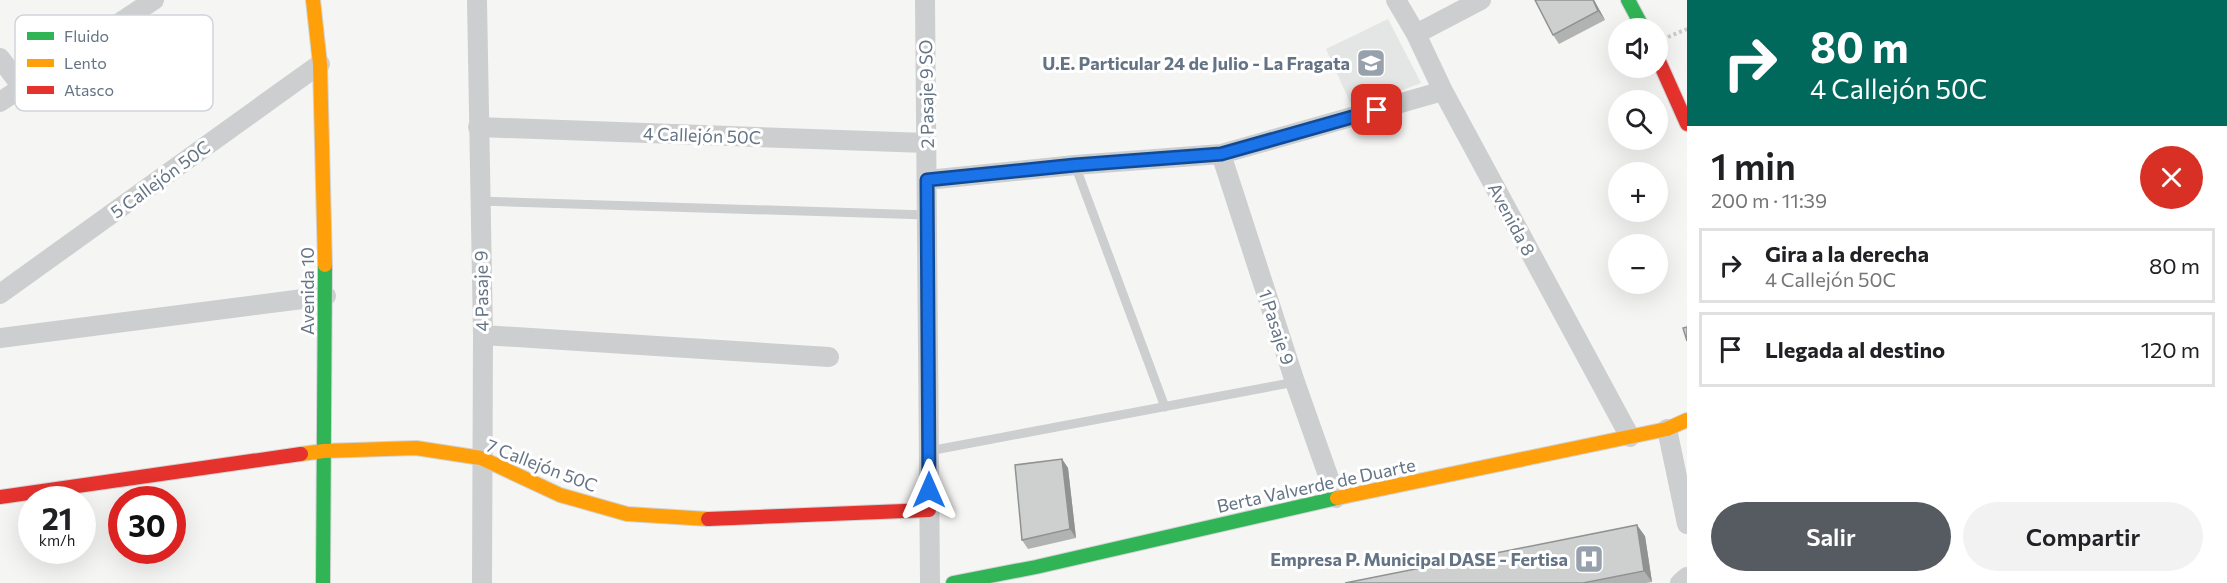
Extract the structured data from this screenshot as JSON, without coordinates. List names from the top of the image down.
{
  "streets": {
    "street": [
      "2 Pasaje 9 SO",
      "4 Callejón 50C",
      "5 Callejón 50C",
      "Avenida 8",
      "Avenida 10",
      "4 Pasaje 9",
      "1 Pasaje 9",
      "7 Callejón 50C",
      "Berta Valverde de Duarte"
    ]
  },
  "crossings": [
    ["2 Pasaje 9 SO", "4 Callejón 50C"],
    ["2 Pasaje 9 SO", "7 Callejón 50C"],
    ["4 Callejón 50C", "4 Pasaje 9"],
    ["5 Callejón 50C", "Avenida 10"],
    ["Avenida 8", "Berta Valverde de Duarte"],
    ["Avenida 10", "7 Callejón 50C"],
    ["4 Pasaje 9", "7 Callejón 50C"],
    ["1 Pasaje 9", "Berta Valverde de Duarte"]
  ],
  "places": {
    "school or university": ["U.E. Particular 24 de Julio - La Fragata"],
    "hospital": ["Empresa P. Municipal DASE - Fertisa"]
  },
  "legend": ["Fluido", "Lento", "Atasco"],
  "page": {
    "turn": ["80 m", "4 Callejón 50C"],
    "map_buttons": ["+", "−"],
    "heading": ["1 min", "200 m · 11:39"],
    "list": [
      {
        "name": "Gira a la derecha",
        "note": "4 Callejón 50C",
        "value": "80 m"
      },
      {
        "name": "Llegada al destino",
        "value": "120 m"
      }
    ],
    "speed": "21 km/h",
    "limit": "30",
    "buttons": ["Salir", "Compartir"]
  }
}
